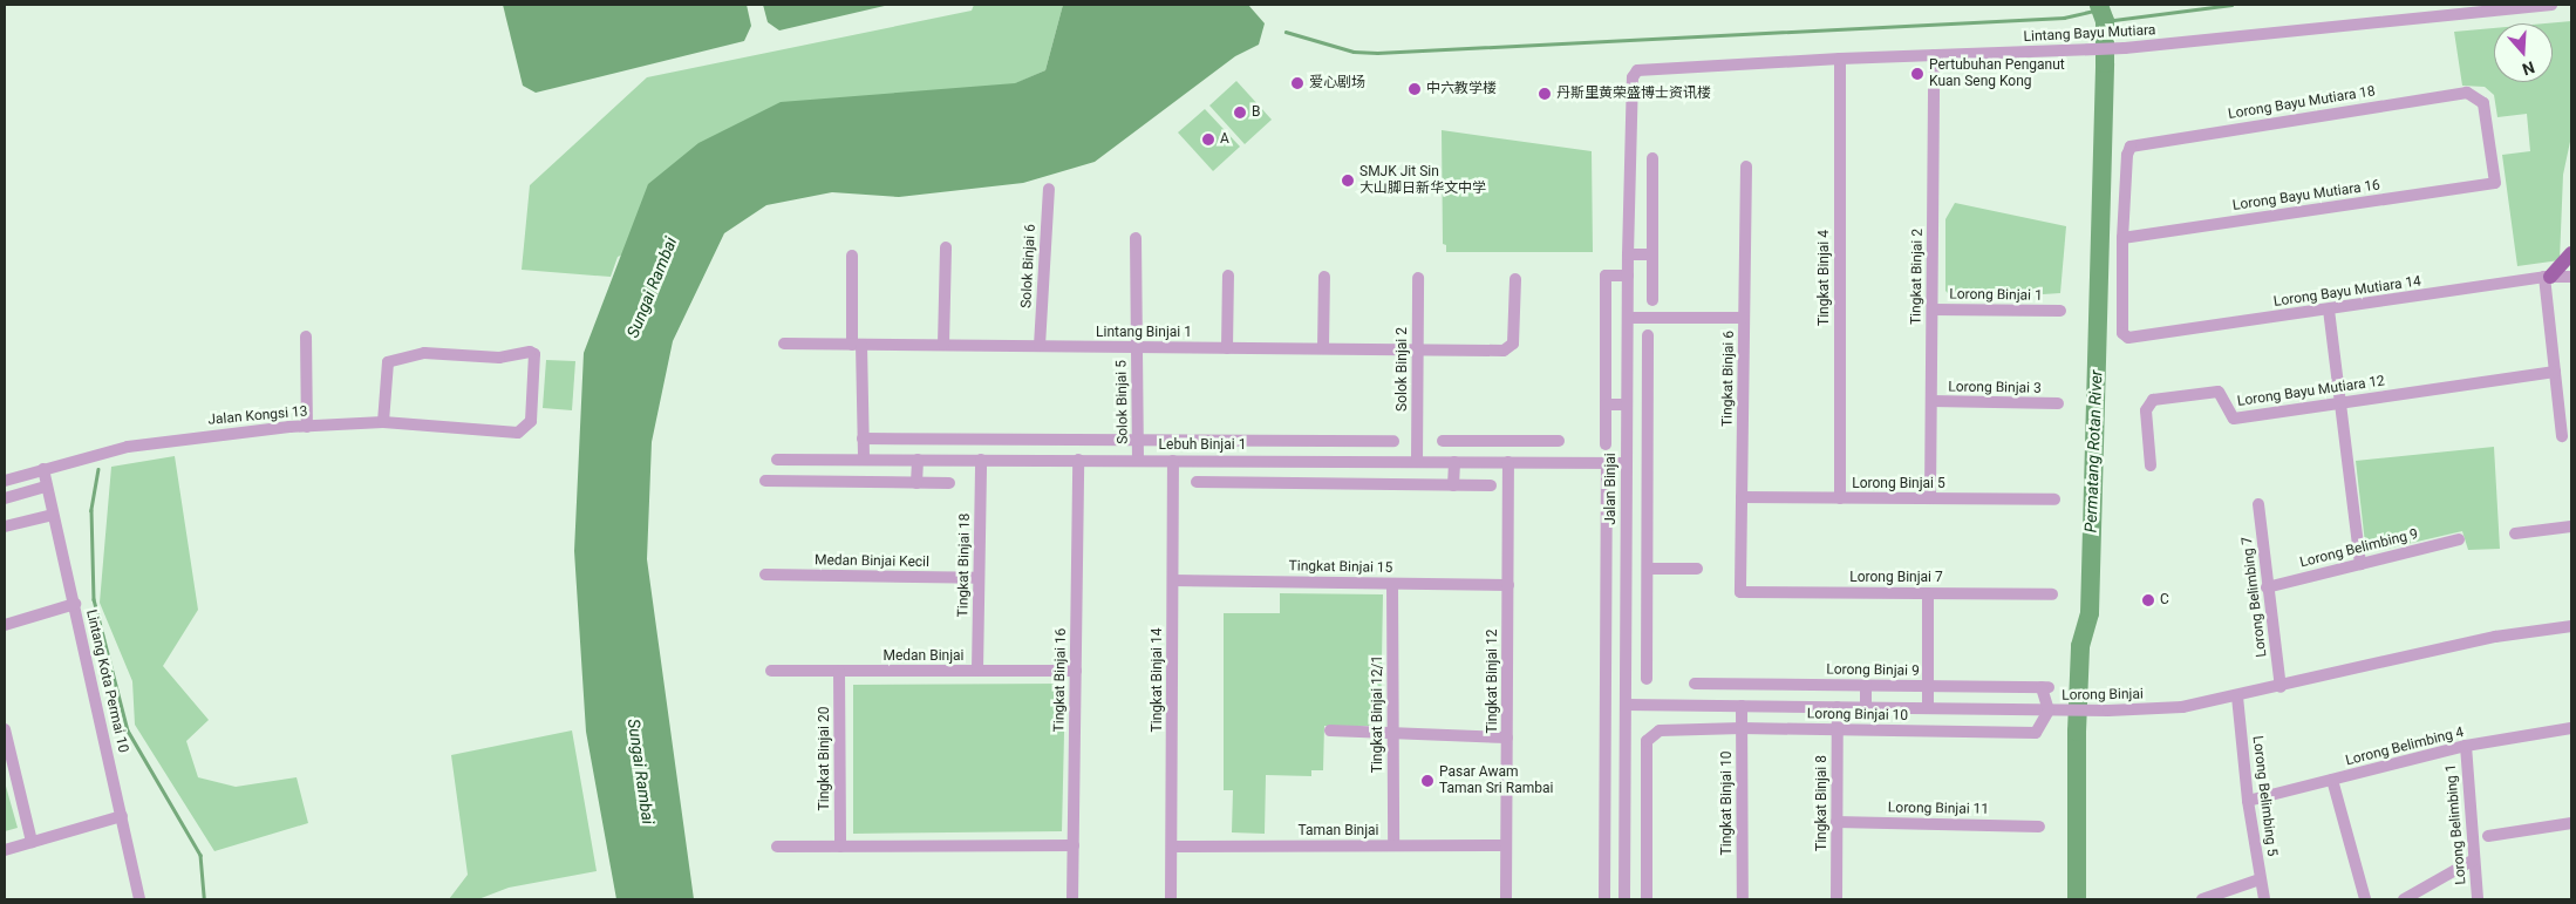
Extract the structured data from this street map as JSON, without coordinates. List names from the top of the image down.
{
  "streets": {
    "street": [
      "Lintang Bayu Mutiara",
      "Lorong Bayu Mutiara 18",
      "Lorong Bayu Mutiara 16",
      "Solok Binjai 6",
      "Tingkat Binjai 2",
      "Tingkat Binjai 4",
      "Lorong Bayu Mutiara 14",
      "Lorong Binjai 1",
      "Lintang Binjai 1",
      "Solok Binjai 2",
      "Tingkat Binjai 6",
      "Lorong Binjai 3",
      "Lorong Bayu Mutiara 12",
      "Solok Binjai 5",
      "Jalan Kongsi 13",
      "Lebuh Binjai 1",
      "Lorong Binjai 5",
      "Jalan Binjai",
      "Lorong Belimbing 9",
      "Medan Binjai Kecil",
      "Tingkat Binjai 18",
      "Tingkat Binjai 15",
      "Lorong Binjai 7",
      "Lorong Belimbing 7",
      "Medan Binjai",
      "Lorong Binjai 9",
      "Tingkat Binjai 16",
      "Tingkat Binjai 14",
      "Lintang Kota Permai 10",
      "Tingkat Binjai 12",
      "Lorong Binjai",
      "Tingkat Binjai 12/1",
      "Lorong Binjai 10",
      "Lorong Belimbing 4",
      "Tingkat Binjai 20",
      "Lorong Belimbing 5",
      "Tingkat Binjai 10",
      "Tingkat Binjai 8",
      "Lorong Binjai 11",
      "Lorong Belimbing 1",
      "Taman Binjai"
    ]
  },
  "crossings": [
    ["Lintang Bayu Mutiara", "Tingkat Binjai 2"],
    ["Lintang Bayu Mutiara", "Tingkat Binjai 4"],
    ["Lintang Bayu Mutiara", "Jalan Binjai"],
    ["Lorong Bayu Mutiara 18", "Lorong Bayu Mutiara 16"],
    ["Lorong Bayu Mutiara 18", "Lorong Bayu Mutiara 14"],
    ["Lorong Bayu Mutiara 16", "Lorong Bayu Mutiara 14"],
    ["Solok Binjai 6", "Lintang Binjai 1"],
    ["Tingkat Binjai 2", "Lorong Binjai 1"],
    ["Tingkat Binjai 2", "Lorong Binjai 3"],
    ["Tingkat Binjai 2", "Lorong Binjai 5"],
    ["Tingkat Binjai 4", "Lorong Binjai 5"],
    ["Lintang Binjai 1", "Solok Binjai 2"],
    ["Lintang Binjai 1", "Solok Binjai 5"],
    ["Solok Binjai 2", "Lebuh Binjai 1"],
    ["Tingkat Binjai 6", "Lorong Binjai 5"],
    ["Tingkat Binjai 6", "Lorong Binjai 7"],
    ["Solok Binjai 5", "Lebuh Binjai 1"],
    ["Jalan Kongsi 13", "Lintang Kota Permai 10"],
    ["Lebuh Binjai 1", "Jalan Binjai"],
    ["Lebuh Binjai 1", "Tingkat Binjai 18"],
    ["Lebuh Binjai 1", "Tingkat Binjai 16"],
    ["Lebuh Binjai 1", "Tingkat Binjai 14"],
    ["Lebuh Binjai 1", "Tingkat Binjai 12"],
    ["Jalan Binjai", "Lorong Binjai"],
    ["Lorong Belimbing 9", "Lorong Belimbing 7"],
    ["Medan Binjai Kecil", "Tingkat Binjai 18"],
    ["Tingkat Binjai 18", "Medan Binjai"],
    ["Tingkat Binjai 15", "Tingkat Binjai 14"],
    ["Tingkat Binjai 15", "Tingkat Binjai 12"],
    ["Tingkat Binjai 15", "Tingkat Binjai 12/1"],
    ["Lorong Belimbing 7", "Lorong Binjai"],
    ["Medan Binjai", "Tingkat Binjai 16"],
    ["Medan Binjai", "Tingkat Binjai 20"],
    ["Lorong Binjai 9", "Lorong Binjai"],
    ["Lorong Binjai 9", "Lorong Binjai 10"],
    ["Tingkat Binjai 14", "Taman Binjai"],
    ["Tingkat Binjai 12", "Taman Binjai"],
    ["Lorong Binjai", "Lorong Binjai 10"],
    ["Lorong Binjai", "Lorong Belimbing 5"],
    ["Lorong Binjai", "Tingkat Binjai 10"],
    ["Lorong Binjai", "Tingkat Binjai 8"],
    ["Tingkat Binjai 12/1", "Taman Binjai"],
    ["Lorong Binjai 10", "Tingkat Binjai 10"],
    ["Lorong Binjai 10", "Tingkat Binjai 8"],
    ["Lorong Belimbing 4", "Lorong Belimbing 5"],
    ["Lorong Belimbing 4", "Lorong Belimbing 1"],
    ["Tingkat Binjai 8", "Lorong Binjai 11"]
  ],
  "water": ["Sungai Rambai", "Permatang Rotan River"],
  "places": [
    "Pertubuhan Penganut Kuan Seng Kong",
    "爱心剧场",
    "中六教学楼",
    "丹斯里黄荣盛博士资讯楼",
    "B",
    "A",
    "SMJK Jit Sin 大山脚日新华文中学",
    "C",
    "Pasar Awam Taman Sri Rambai"
  ],
  "north": "bottom"
}
